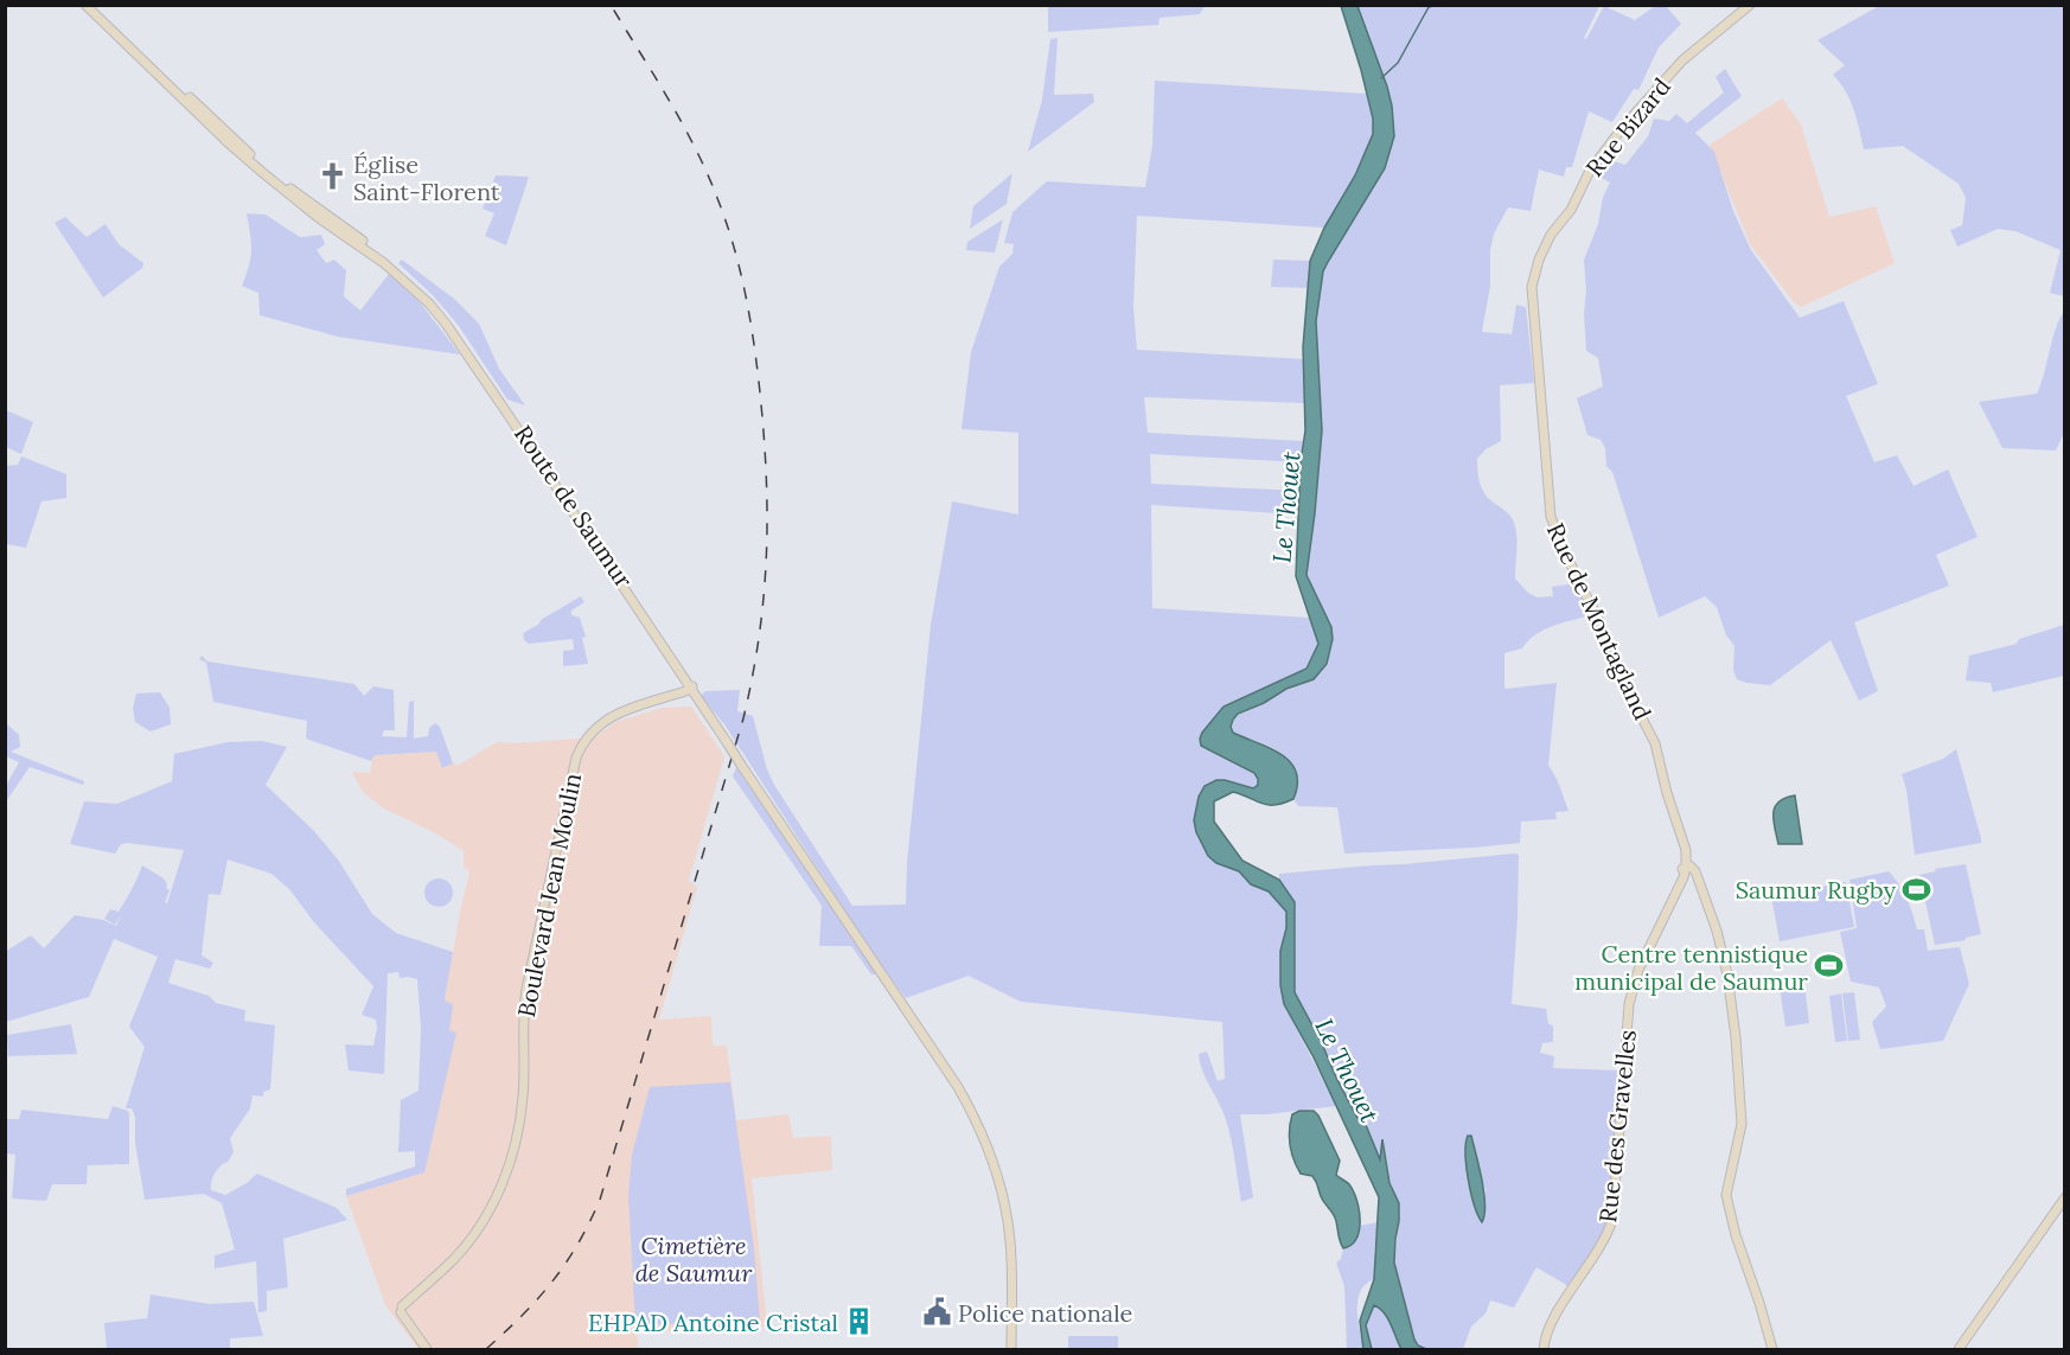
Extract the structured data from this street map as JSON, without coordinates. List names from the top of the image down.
{
  "streets": {
    "street": [
      "Rue Bizard",
      "Route de Saumur",
      "Rue de Montagland",
      "Boulevard Jean Moulin",
      "Rue des Gravelles"
    ]
  },
  "crossings": [
    ["Rue Bizard", "Rue de Montagland"],
    ["Route de Saumur", "Boulevard Jean Moulin"],
    ["Rue de Montagland", "Rue des Gravelles"]
  ],
  "water": ["Le Thouet"],
  "parks": ["Cimetière de Saumur"],
  "places": {
    "church": ["Église Saint-Florent"],
    "sports": ["Saumur Rugby", "Centre tennistique municipal de Saumur"],
    "public building": ["Police nationale"],
    "building": ["EHPAD Antoine Cristal"]
  }
}
